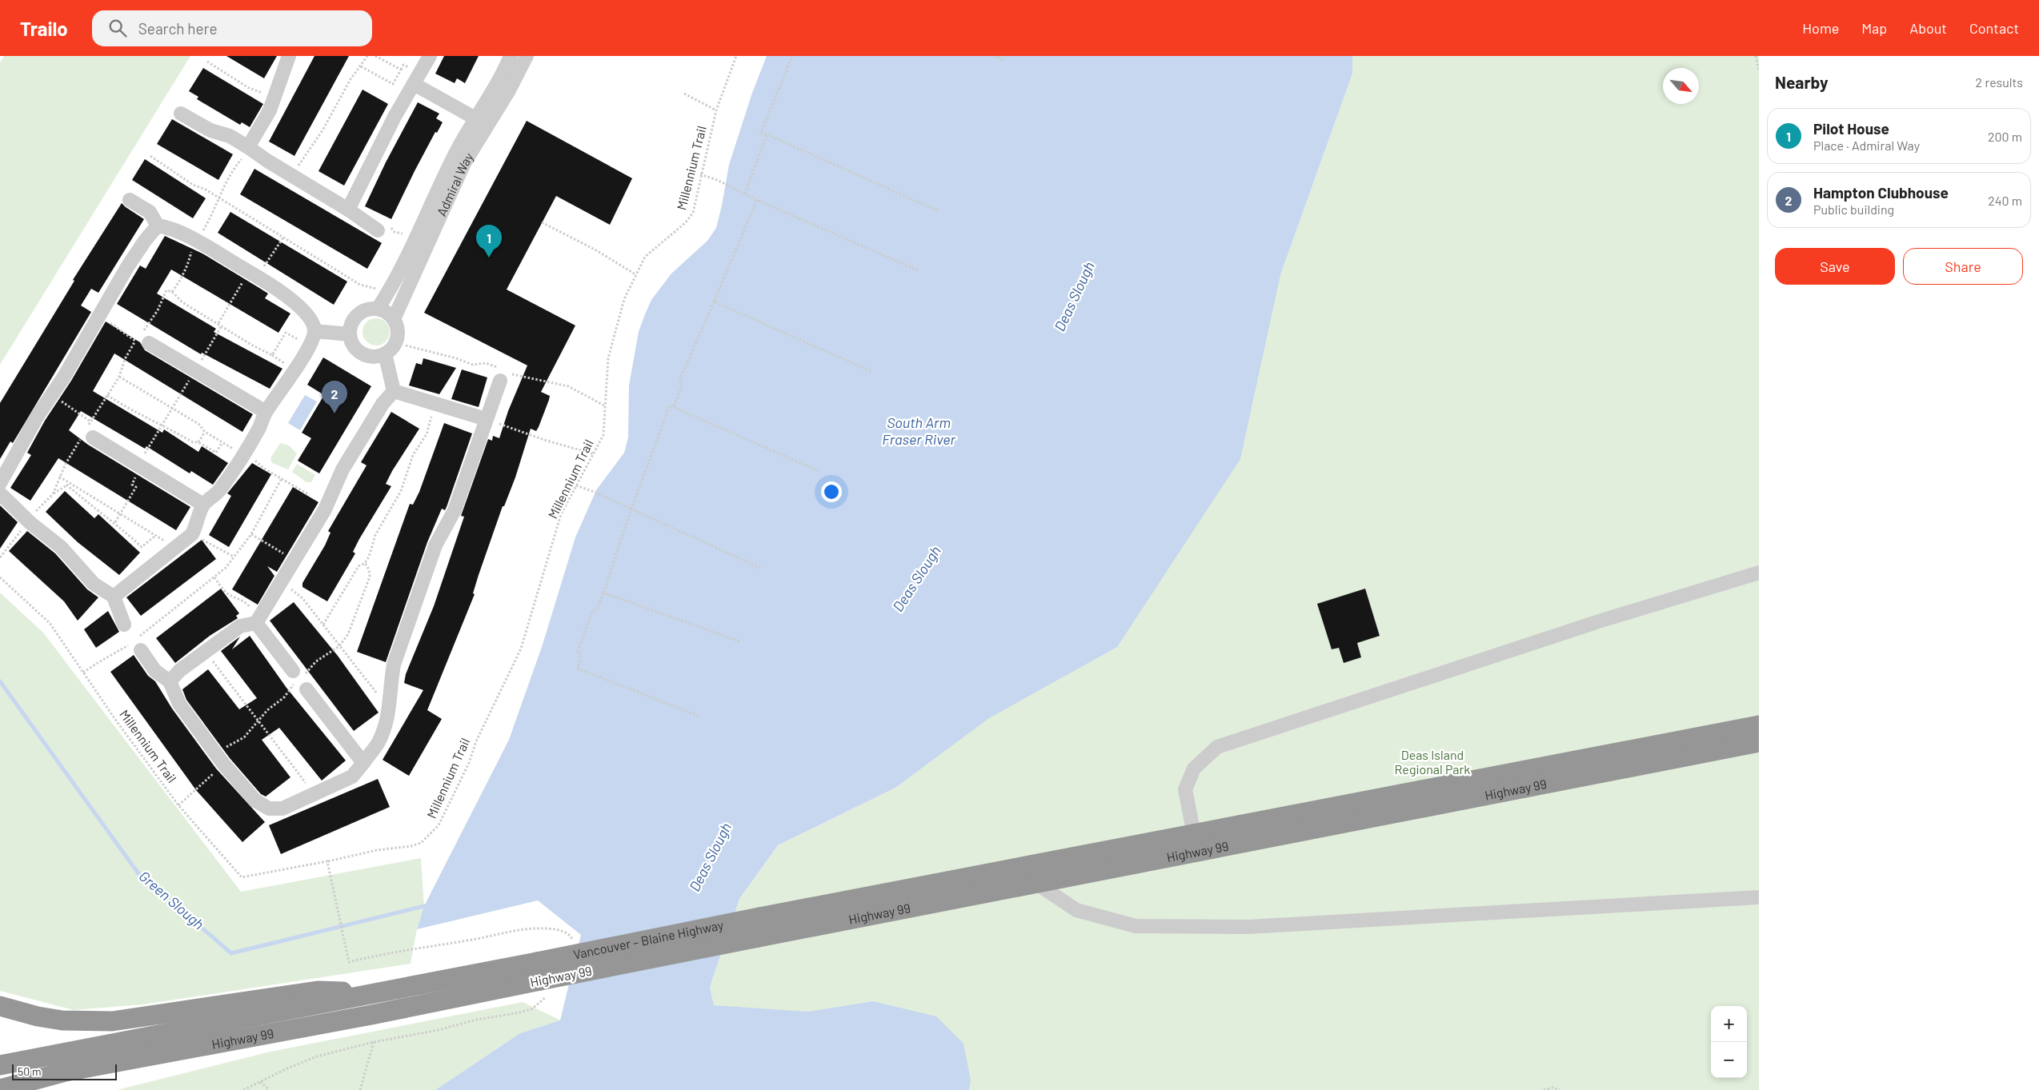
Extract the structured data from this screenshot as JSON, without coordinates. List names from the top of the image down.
{
  "streets": {
    "highway": ["Highway 99", "Vancouver – Blaine Highway"],
    "street": ["Admiral Way"],
    "path": ["Millennium Trail"]
  },
  "crossings": [
    ["Highway 99", "Vancouver – Blaine Highway"]
  ],
  "water": ["Deas Slough", "South Arm Fraser River", "Green Slough"],
  "parks": ["Deas Island Regional Park"],
  "scale_bar": "50 m",
  "north": "bottom right",
  "page": {
    "header": "Trailo",
    "search": "Search here",
    "nav": [
      "Home",
      "Map",
      "About",
      "Contact"
    ],
    "heading": ["Nearby", "2 results"],
    "list": [
      {
        "mark": "1",
        "name": "Pilot House",
        "note": "Place · Admiral Way",
        "value": "200 m"
      },
      {
        "mark": "2",
        "name": "Hampton Clubhouse",
        "note": "Public building",
        "value": "240 m"
      }
    ],
    "pins": ["1", "2"],
    "buttons": ["Save", "Share"],
    "map_buttons": ["+", "−"],
    "scale": "50 m"
  }
}
